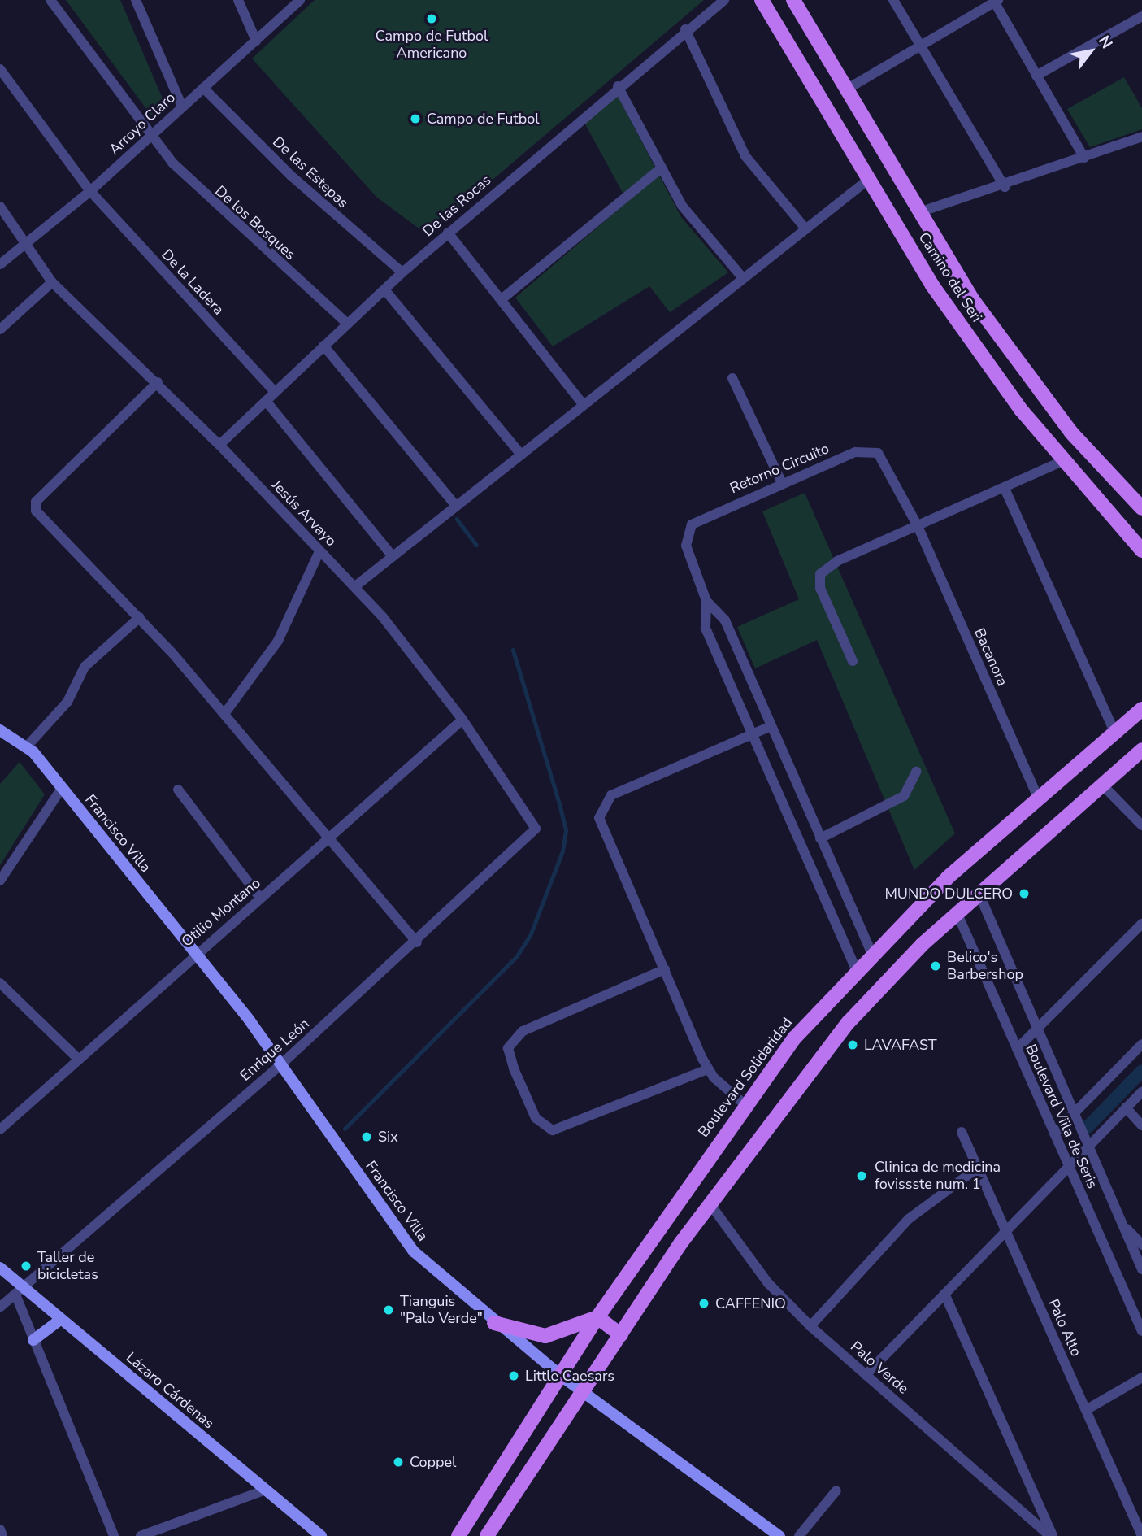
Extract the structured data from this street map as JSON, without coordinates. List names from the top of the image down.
{
  "streets": {
    "main road": [
      "Camino del Seri",
      "Francisco Villa",
      "Boulevard Solidaridad",
      "Lázaro Cárdenas"
    ],
    "street": [
      "Arroyo Claro",
      "De las Estepas",
      "De las Rocas",
      "De los Bosques",
      "De la Ladera",
      "Retorno Circuito",
      "Jesús Arvayo",
      "Bacanora",
      "Otilio Montano",
      "Enrique León",
      "Boulevard Viila de Seris",
      "Palo Alto",
      "Palo Verde"
    ]
  },
  "crossings": [
    ["Arroyo Claro", "De las Estepas"],
    ["Arroyo Claro", "De los Bosques"],
    ["Arroyo Claro", "De la Ladera"],
    ["Arroyo Claro", "Jesús Arvayo"],
    ["De las Estepas", "De las Rocas"],
    ["De las Rocas", "De los Bosques"],
    ["De las Rocas", "De la Ladera"],
    ["De las Rocas", "Jesús Arvayo"],
    ["Retorno Circuito", "Bacanora"],
    ["Jesús Arvayo", "Otilio Montano"],
    ["Jesús Arvayo", "Enrique León"],
    ["Bacanora", "Boulevard Solidaridad"],
    ["Francisco Villa", "Otilio Montano"],
    ["Francisco Villa", "Enrique León"],
    ["Francisco Villa", "Boulevard Solidaridad"],
    ["Enrique León", "Lázaro Cárdenas"]
  ],
  "places": [
    "Campo de Futbol Americano",
    "Campo de Futbol",
    "MUNDO DULCERO",
    "Belico's Barbershop",
    "LAVAFAST",
    "Six",
    "Clinica de medicina fovissste num. 1",
    "Taller de bicicletas",
    "CAFFENIO",
    "Tianguis \"Palo Verde\"",
    "Little Caesars",
    "Coppel"
  ],
  "north": "top right"
}
